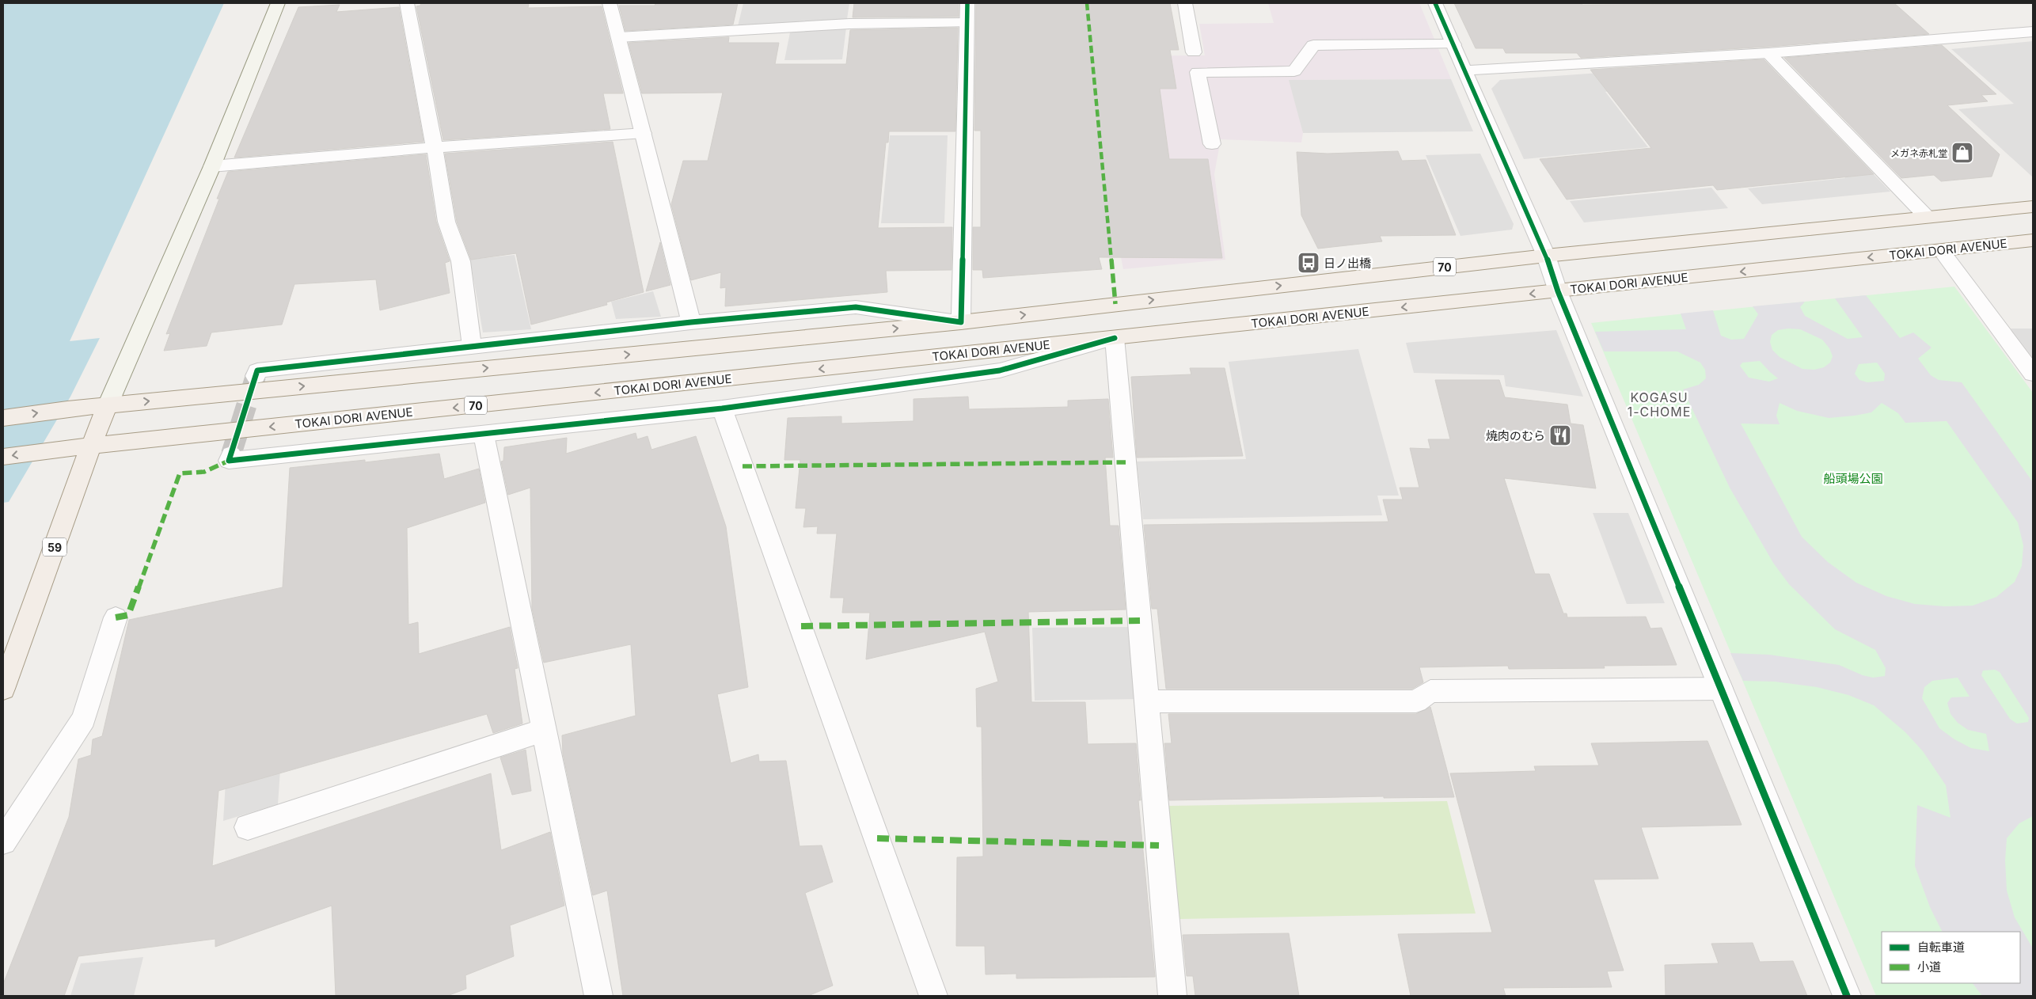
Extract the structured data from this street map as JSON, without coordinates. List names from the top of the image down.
{
  "streets": {
    "main road": ["TOKAI DORI AVENUE", "70", "59"]
  },
  "crossings": [
    ["TOKAI DORI AVENUE", "59"],
    ["70", "59"]
  ],
  "districts": ["KOGASU 1-CHOME"],
  "parks": ["船頭場公園"],
  "places": {
    "shop": ["メガネ赤札堂"],
    "bus stop": ["日ノ出橋"],
    "restaurant": ["焼肉のむら"]
  },
  "legend": ["自転車道", "小道"]
}
